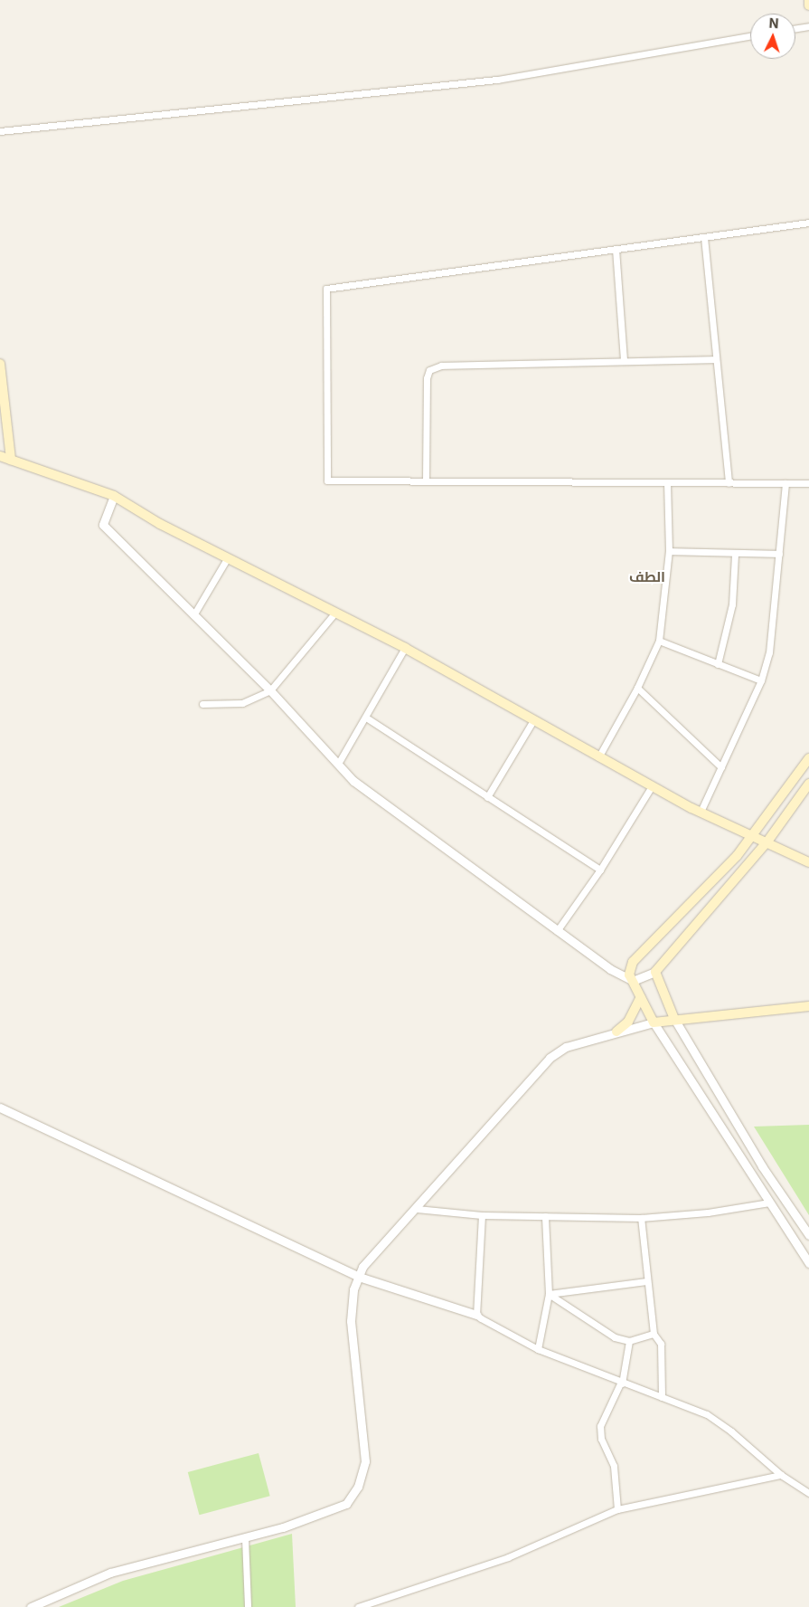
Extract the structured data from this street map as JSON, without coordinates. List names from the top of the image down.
{
  "districts": ["الطف"],
  "north": "top"
}
